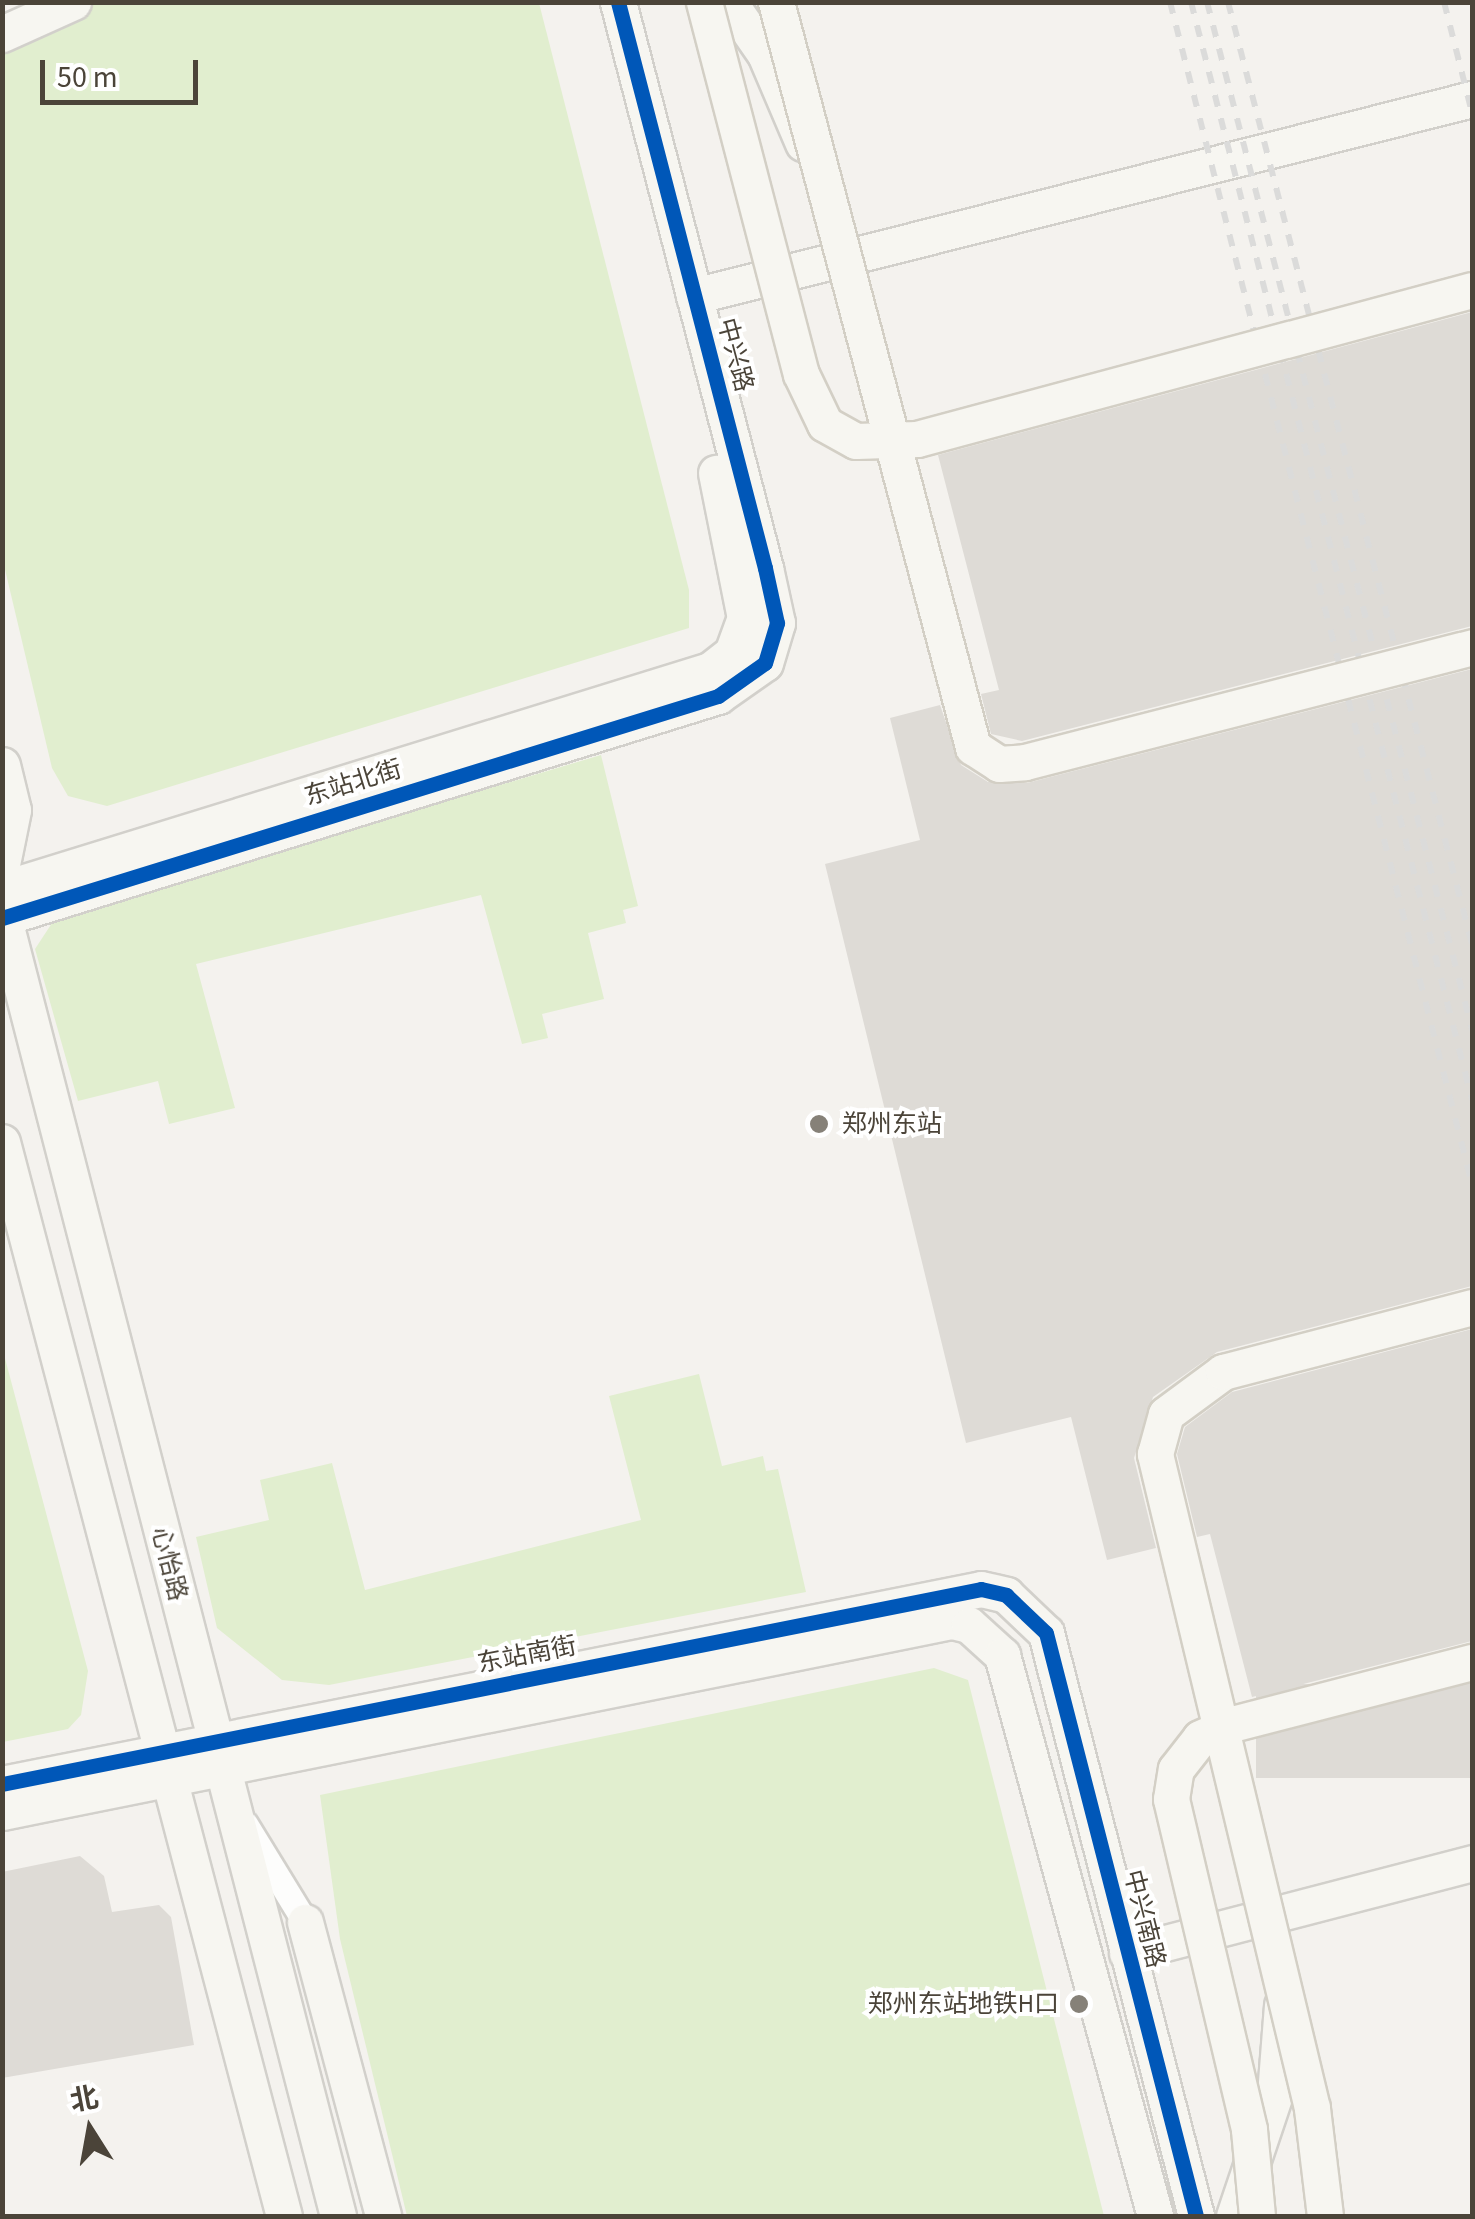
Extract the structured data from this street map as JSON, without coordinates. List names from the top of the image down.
{
  "streets": {
    "street": [
      "中兴路",
      "东站北街",
      "心怡路",
      "东站南街",
      "中兴南路"
    ]
  },
  "crossings": [
    ["中兴路", "东站北街"],
    ["东站北街", "心怡路"],
    ["心怡路", "东站南街"],
    ["东站南街", "中兴南路"]
  ],
  "places": ["郑州东站", "郑州东站地铁H口"],
  "scale_bar": "50 m",
  "north": "top"
}
